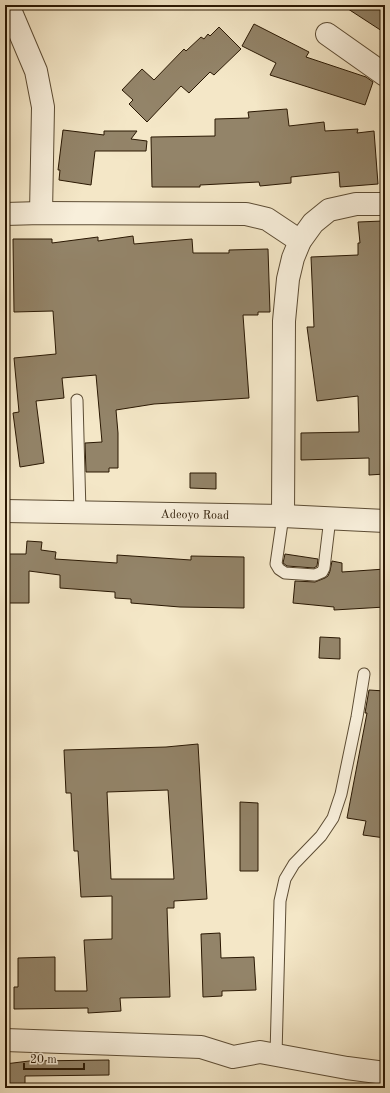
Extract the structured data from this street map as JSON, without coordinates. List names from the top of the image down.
{
  "streets": {
    "street": ["Adeoyo Road"]
  },
  "scale_bar": "20 m"
}
